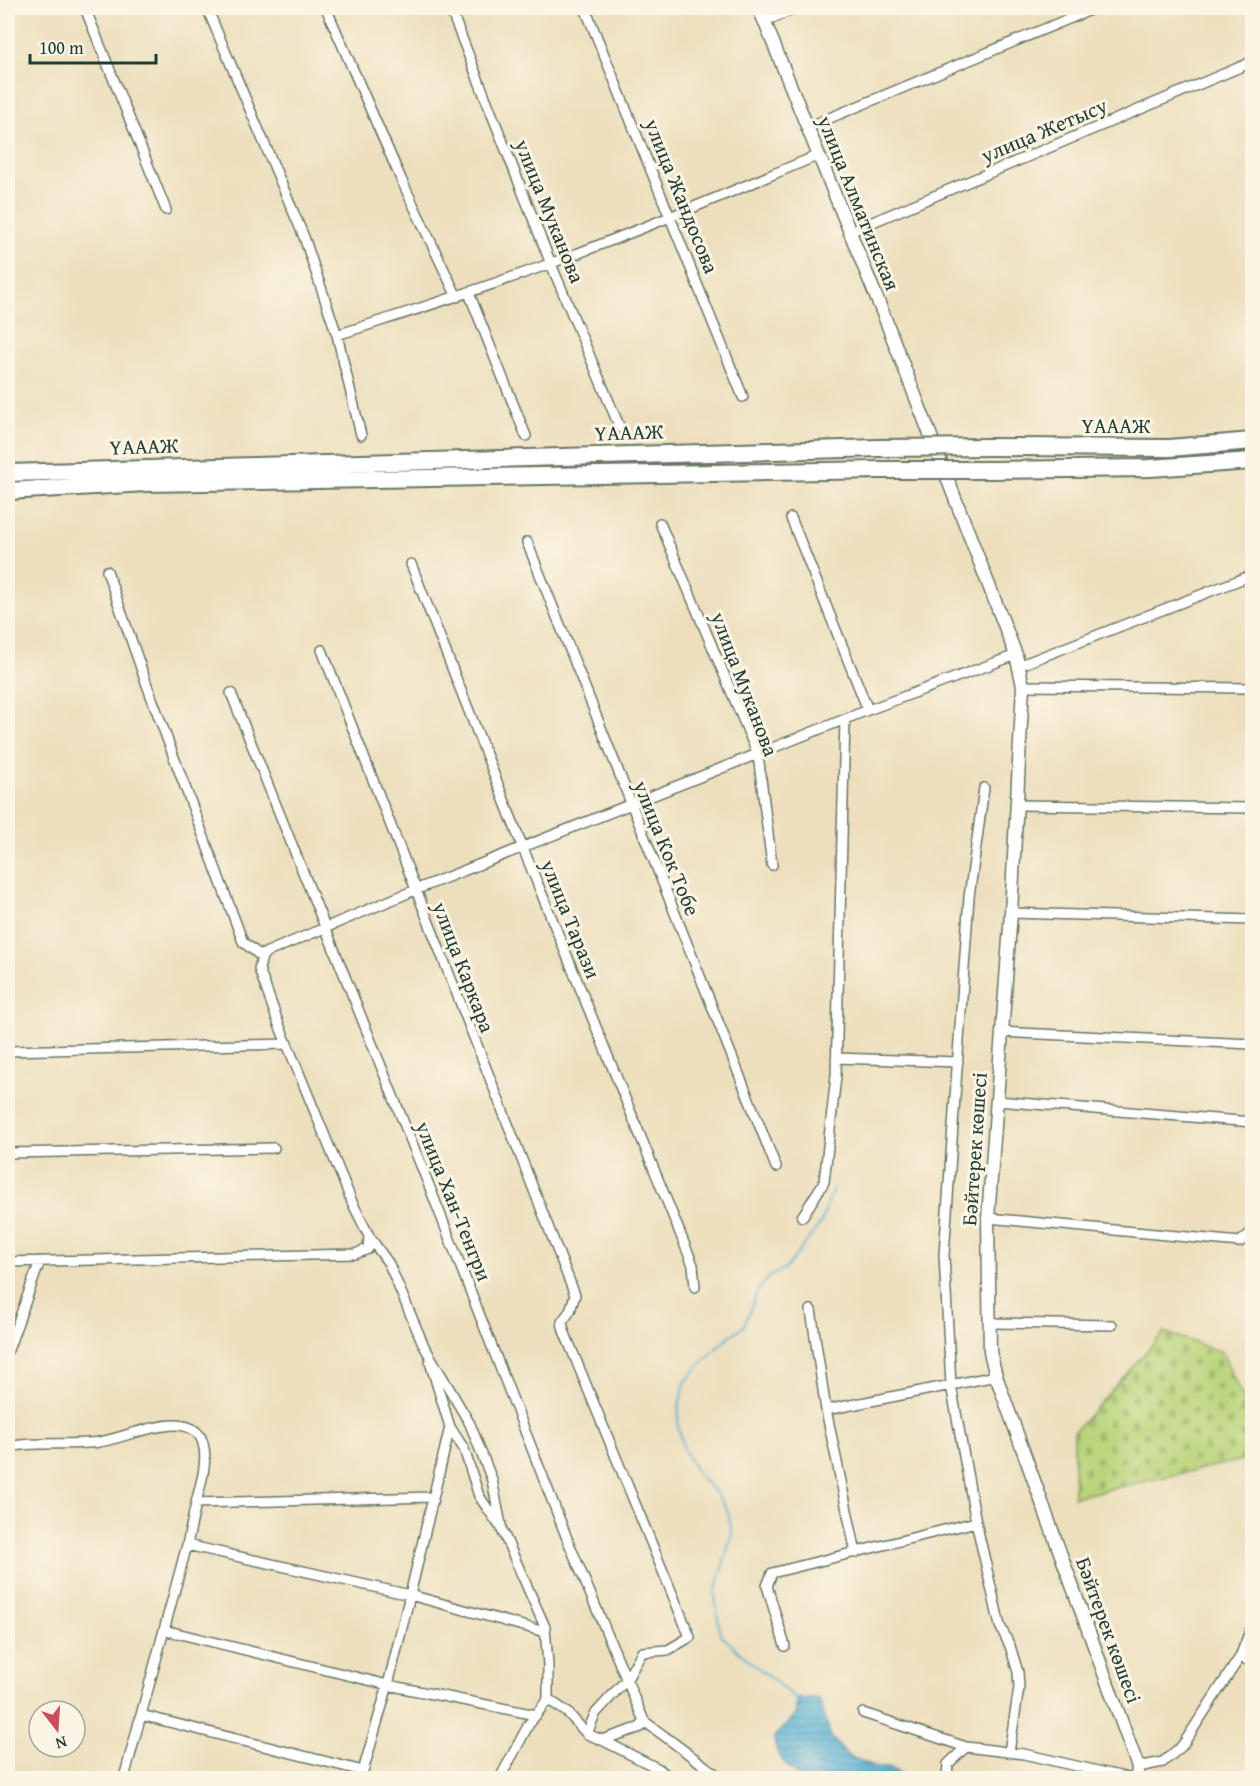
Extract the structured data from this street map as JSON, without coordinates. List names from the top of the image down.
{
  "streets": {
    "highway": ["ҮАААЖ"],
    "street": [
      "улица Жетысу",
      "улица Жандосова",
      "улица Алматинская",
      "улица Муканова",
      "улица Кок Тобе",
      "улица Тарази",
      "улица Каркара",
      "Бәйтерек көшесі",
      "улица Хан-Тенгри"
    ]
  },
  "crossings": [
    ["улица Жетысу", "улица Алматинская"],
    ["улица Алматинская", "Бәйтерек көшесі"],
    ["улица Каркара", "улица Хан-Тенгри"]
  ],
  "scale_bar": "100 m",
  "north": "bottom"
}
